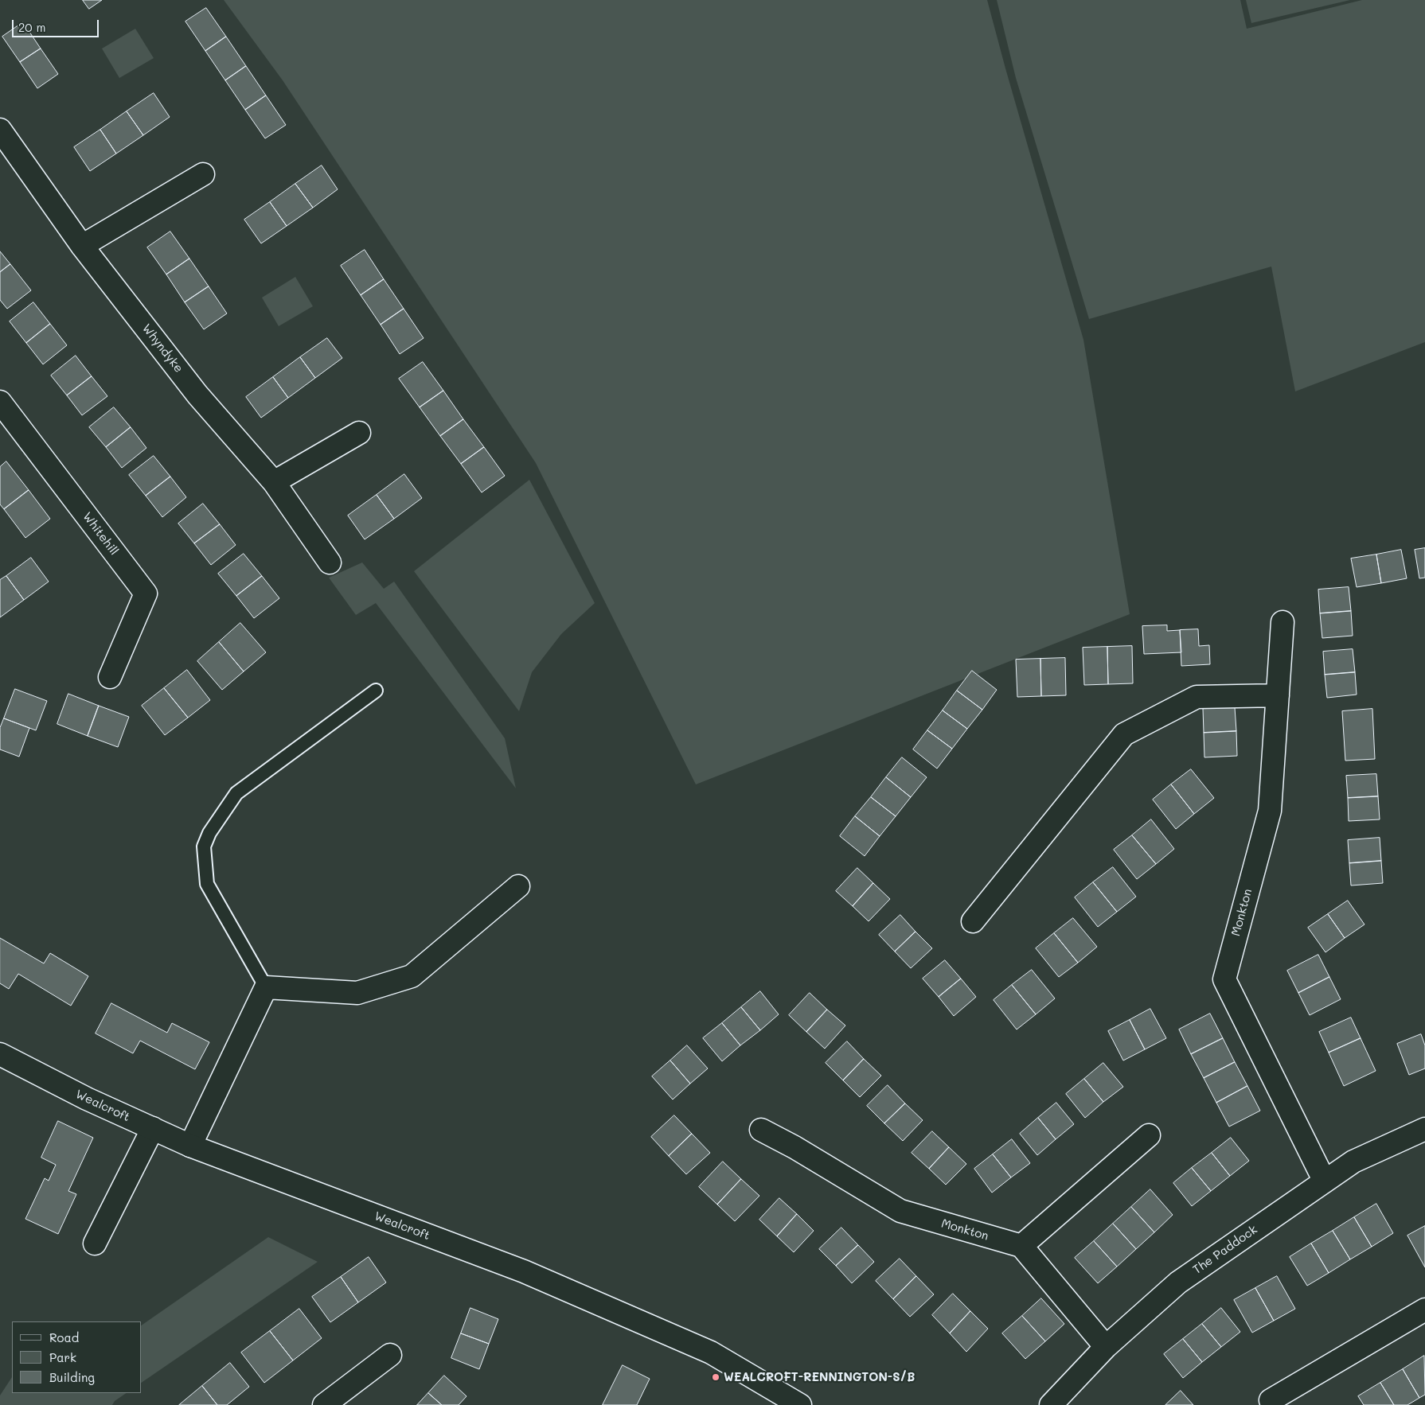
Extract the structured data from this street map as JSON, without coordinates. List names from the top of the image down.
{
  "streets": {
    "street": [
      "Whyndyke",
      "Whitehill",
      "Monkton",
      "Wealcroft",
      "The Paddock"
    ]
  },
  "crossings": [
    ["Monkton", "The Paddock"]
  ],
  "places": ["WEALCROFT-RENNINGTON-S/B"],
  "legend": ["Road", "Park", "Building"],
  "scale_bar": "20 m"
}
